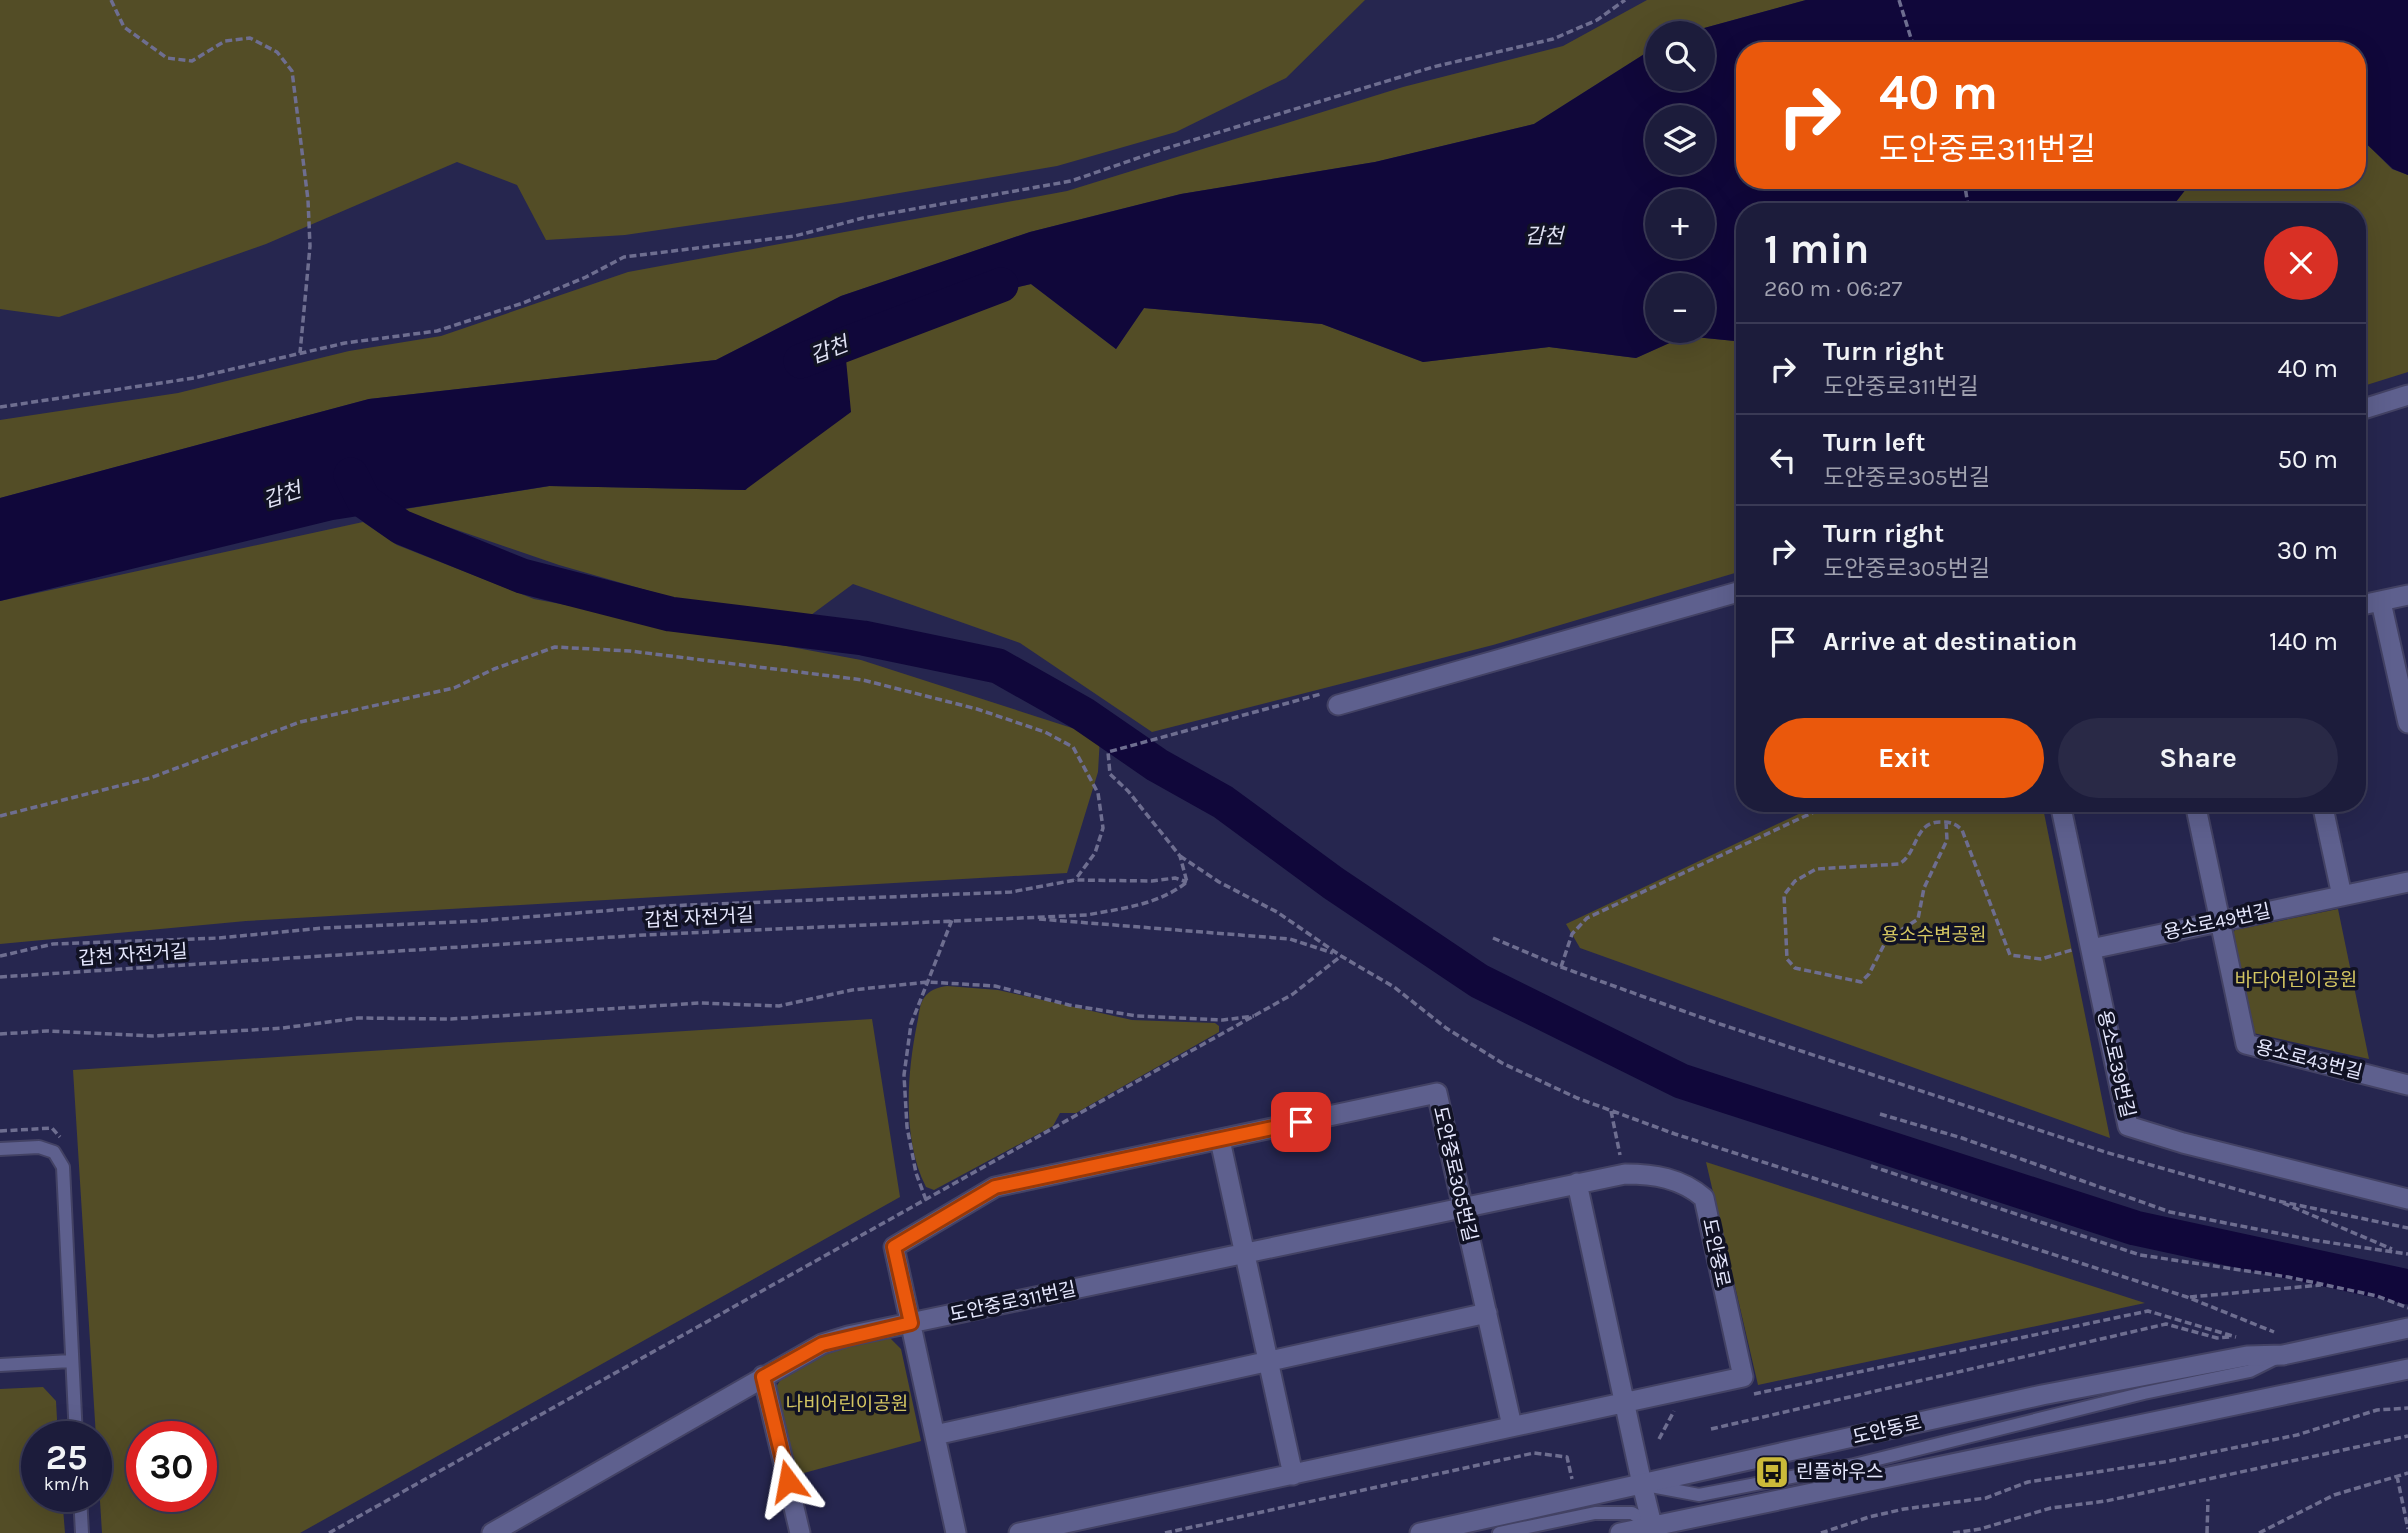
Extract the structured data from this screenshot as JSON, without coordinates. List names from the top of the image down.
{
  "streets": {
    "street": [
      "용소로49번길",
      "용소로43번길",
      "용소로39번길",
      "도안중로305번길",
      "도안중로",
      "도안중로311번길",
      "도안동로"
    ],
    "path": ["갑천 자전거길"]
  },
  "crossings": [
    ["용소로49번길", "용소로43번길"],
    ["용소로49번길", "용소로39번길"],
    ["도안중로305번길", "도안중로311번길"],
    ["도안중로", "도안중로311번길"]
  ],
  "water": ["갑천"],
  "parks": ["용소수변공원", "바다어린이공원", "나비어린이공원"],
  "places": {
    "bus stop": ["린풀하우스"]
  },
  "page": {
    "map_buttons": ["+", "−"],
    "turn": ["40 m", "도안중로311번길"],
    "heading": ["1 min", "260 m · 06:27"],
    "list": [
      {
        "name": "Turn right",
        "note": "도안중로311번길",
        "value": "40 m"
      },
      {
        "name": "Turn left",
        "note": "도안중로305번길",
        "value": "50 m"
      },
      {
        "name": "Turn right",
        "note": "도안중로305번길",
        "value": "30 m"
      },
      {
        "name": "Arrive at destination",
        "value": "140 m"
      }
    ],
    "buttons": ["Exit", "Share"],
    "speed": "25 km/h",
    "limit": "30"
  }
}
